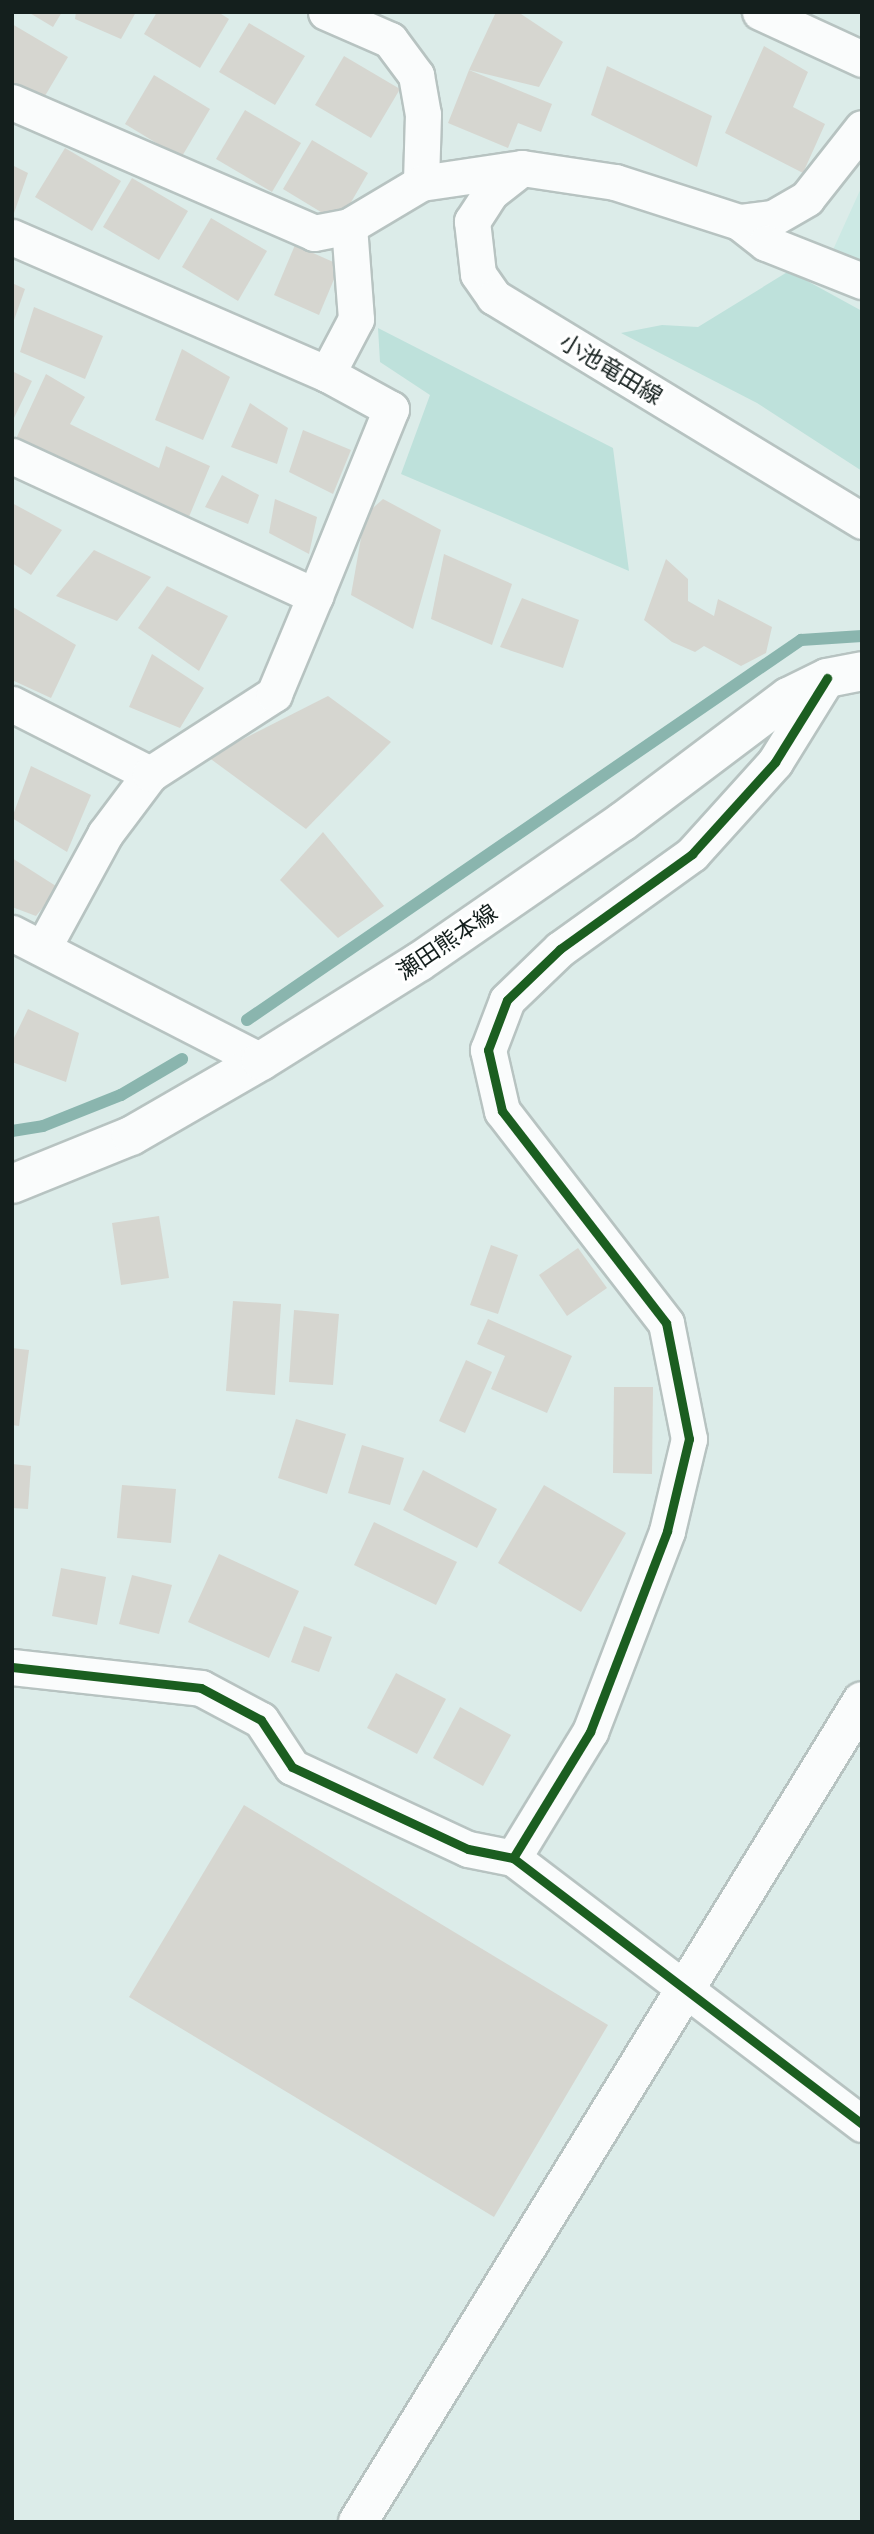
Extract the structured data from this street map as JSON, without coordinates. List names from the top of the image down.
{
  "streets": {
    "main road": ["瀬田熊本線"],
    "street": ["小池竜田線"]
  }
}
